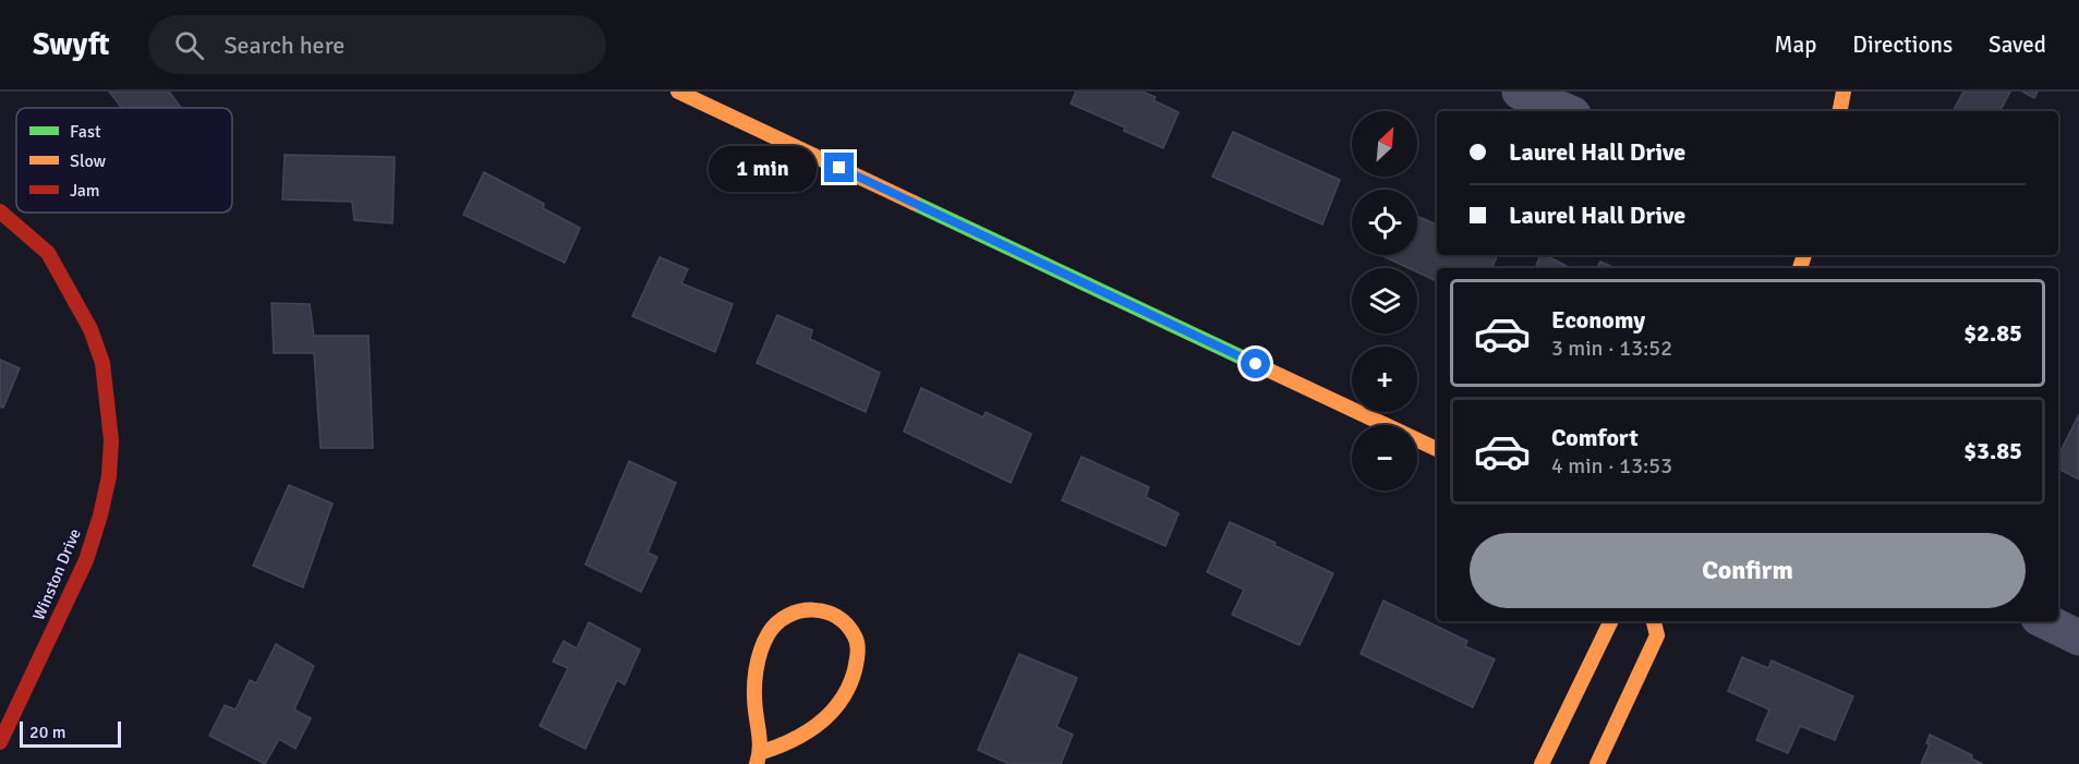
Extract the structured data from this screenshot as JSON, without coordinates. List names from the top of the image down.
{
  "streets": {
    "street": ["Winston Drive"]
  },
  "legend": ["Fast", "Slow", "Jam"],
  "scale_bar": "20 m",
  "north": "top right",
  "page": {
    "header": "Swyft",
    "search": "Search here",
    "nav": ["Map", "Directions", "Saved"],
    "map_buttons": ["+", "−"],
    "banner": ["Laurel Hall Drive", "Laurel Hall Drive"],
    "bubble": "1 min",
    "list": [
      {
        "name": "Economy",
        "note": "3 min · 13:52",
        "value": "$2.85"
      },
      {
        "name": "Comfort",
        "note": "4 min · 13:53",
        "value": "$3.85"
      }
    ],
    "buttons": "Confirm",
    "scale": "20 m"
  }
}
